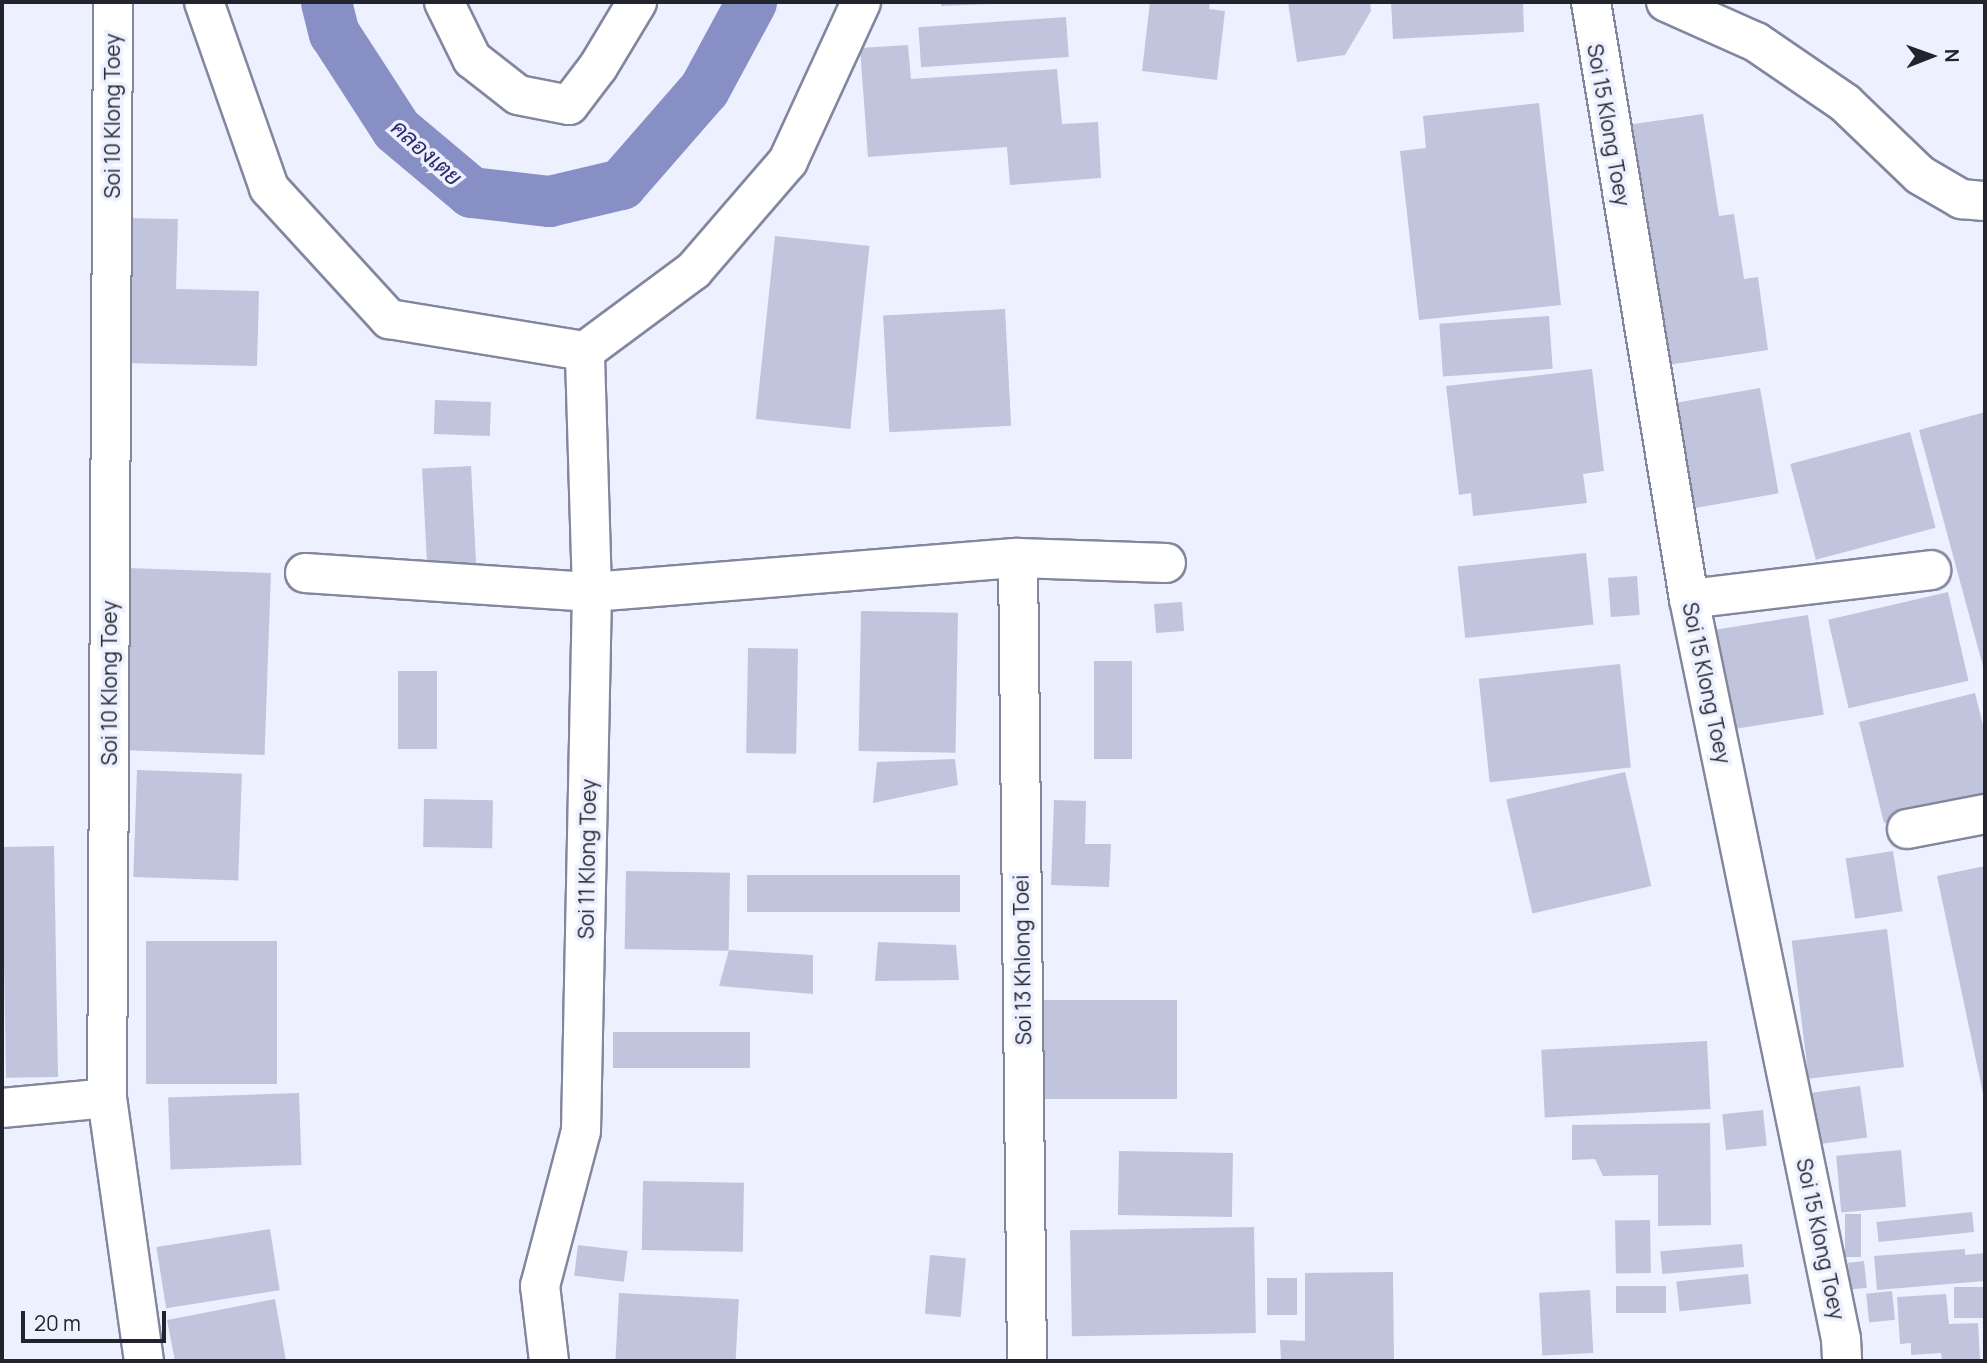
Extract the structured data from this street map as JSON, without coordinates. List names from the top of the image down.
{
  "streets": {
    "street": [
      "Soi 10 Klong Toey",
      "Soi 15 Klong Toey",
      "Soi 11 Klong Toey",
      "Soi 13 Khlong Toei"
    ]
  },
  "water": ["คลองเตย"],
  "scale_bar": "20 m",
  "north": "right"
}
